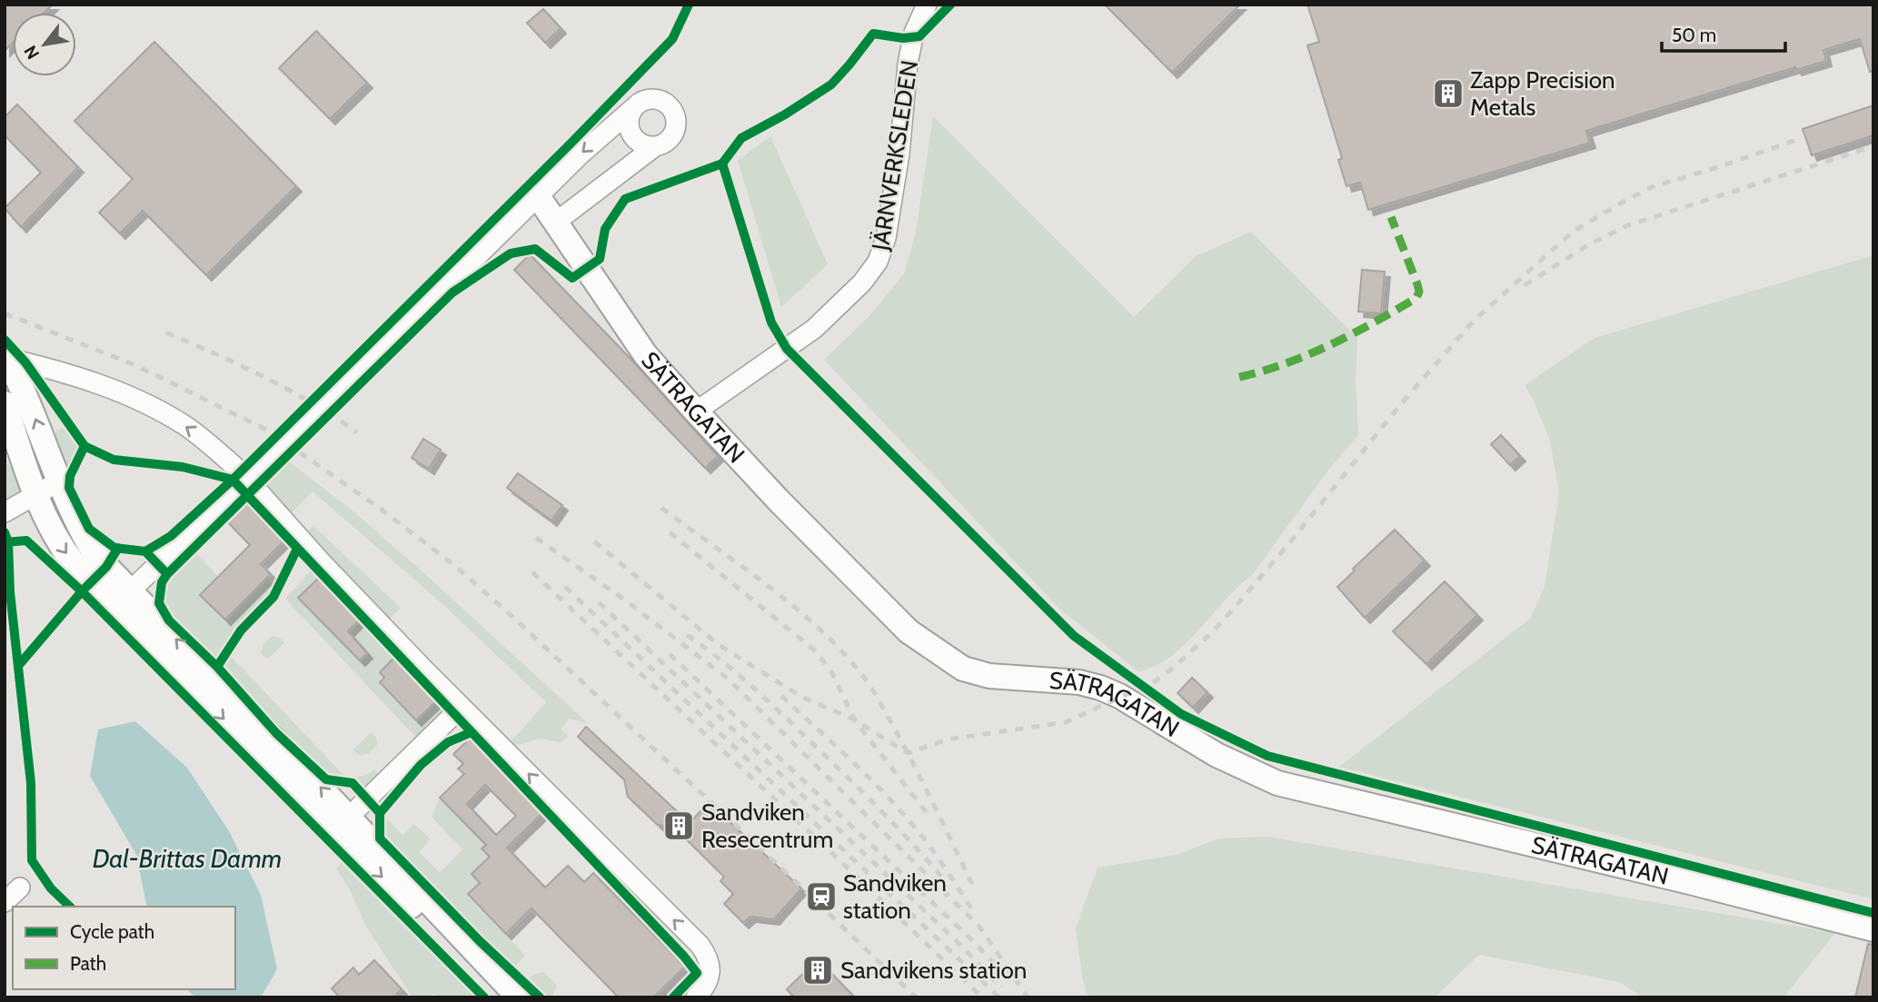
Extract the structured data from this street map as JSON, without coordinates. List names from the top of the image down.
{
  "streets": {
    "street": ["JÄRNVERKSLEDEN", "SÄTRAGATAN"]
  },
  "crossings": [
    ["JÄRNVERKSLEDEN", "SÄTRAGATAN"]
  ],
  "water": ["Dal-Brittas Damm"],
  "places": {
    "building": ["Zapp Precision Metals", "Sandviken Resecentrum", "Sandvikens station"],
    "station": ["Sandviken station"]
  },
  "legend": ["Cycle path", "Path"],
  "scale_bar": "50 m",
  "north": "bottom left"
}
